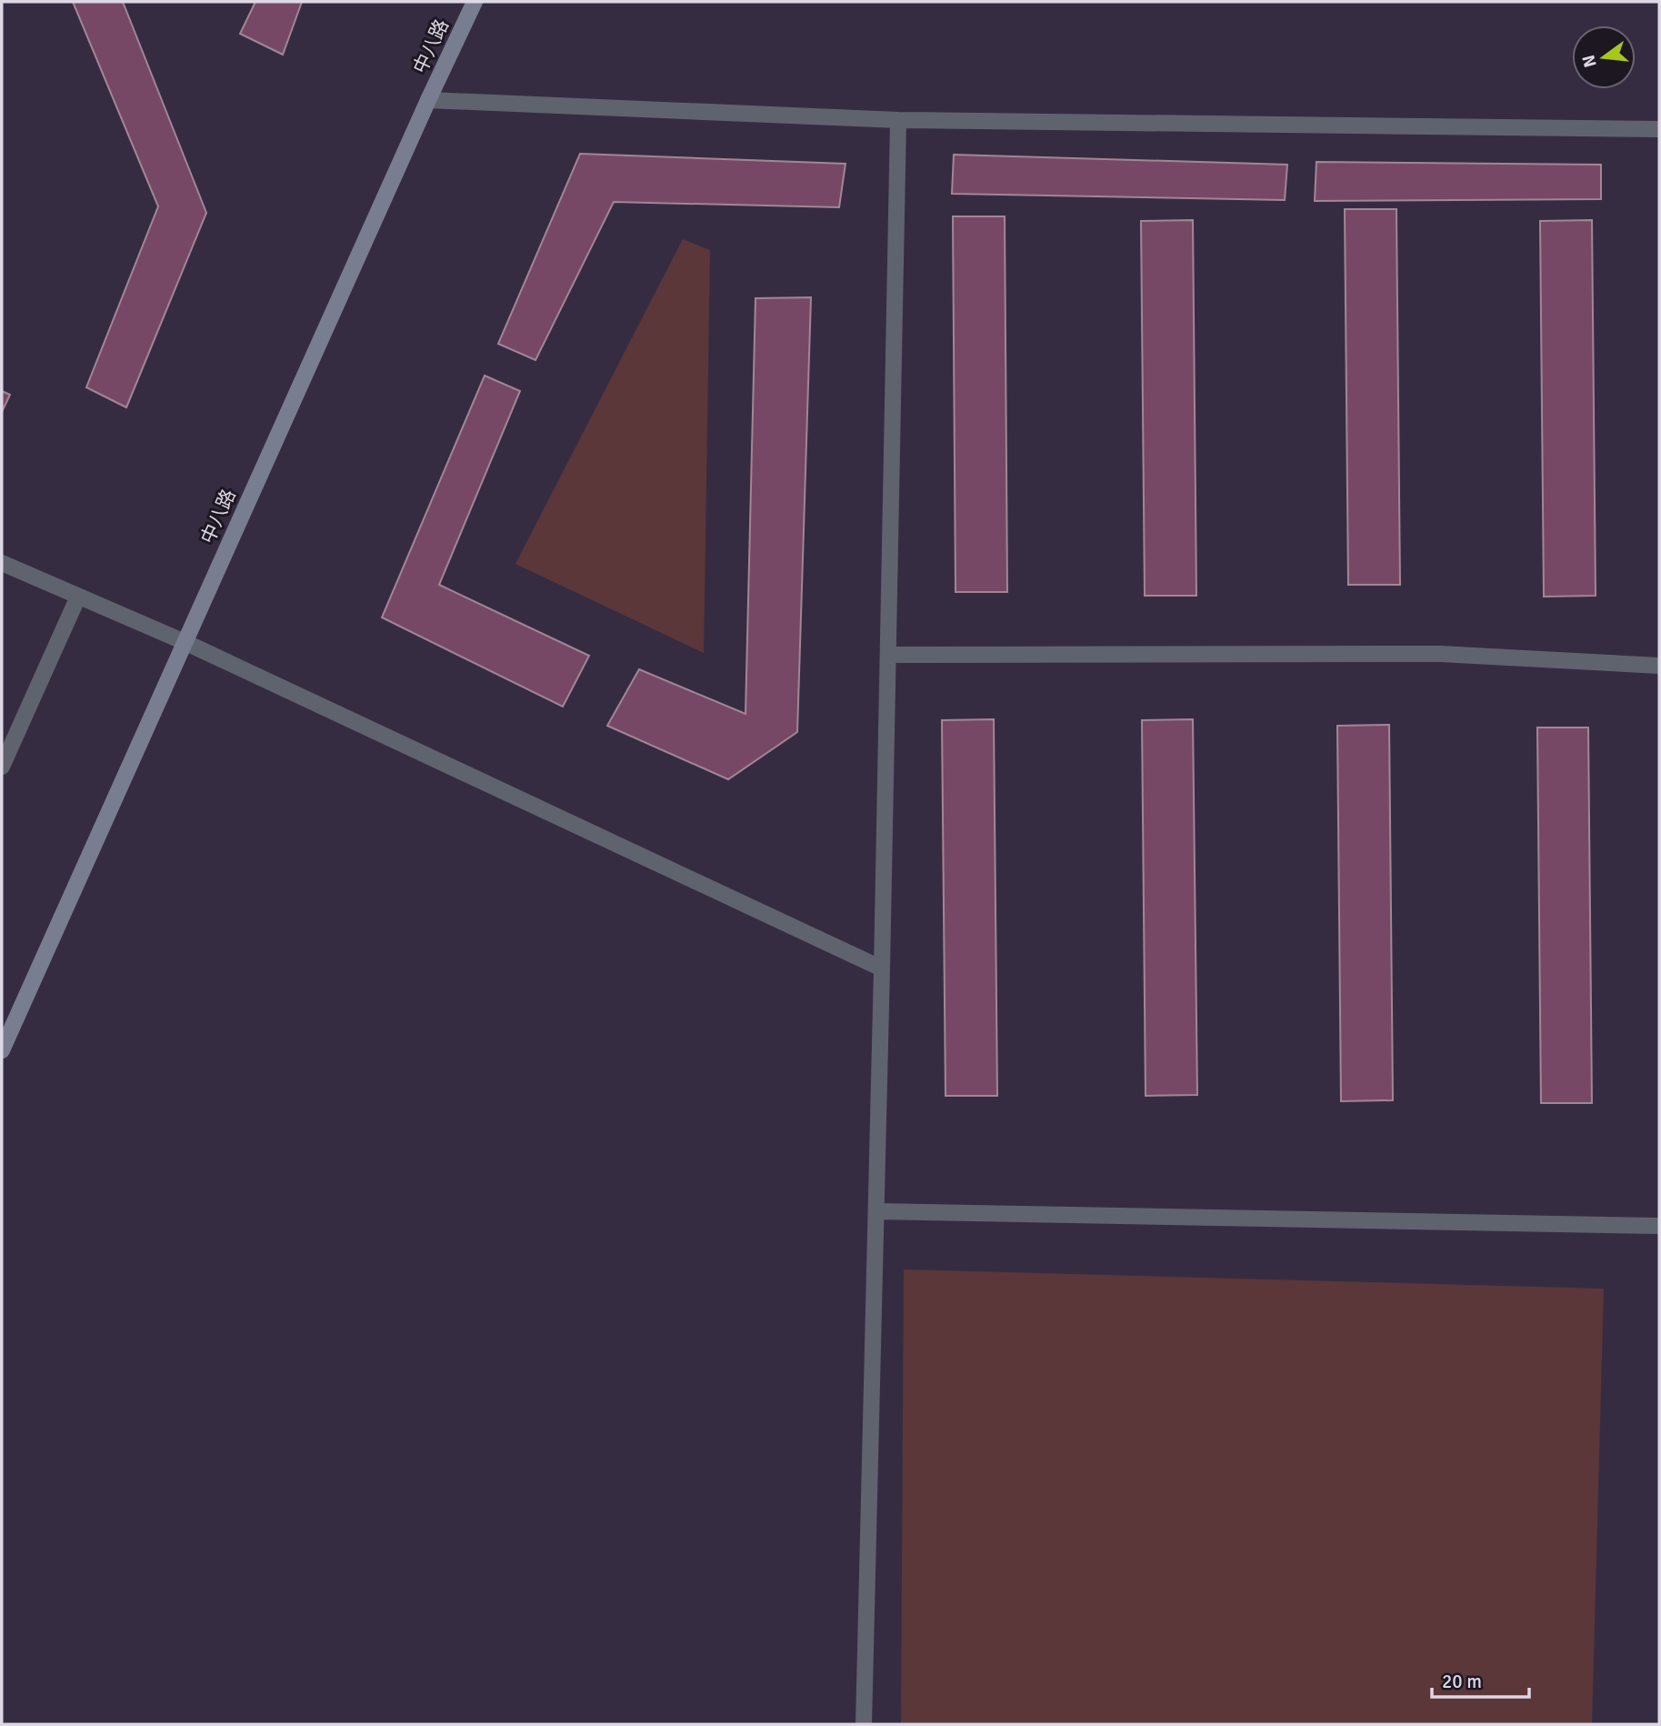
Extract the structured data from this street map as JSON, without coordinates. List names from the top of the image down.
{
  "streets": {
    "main road": ["中八路"]
  },
  "scale_bar": "20 m",
  "north": "left"
}
